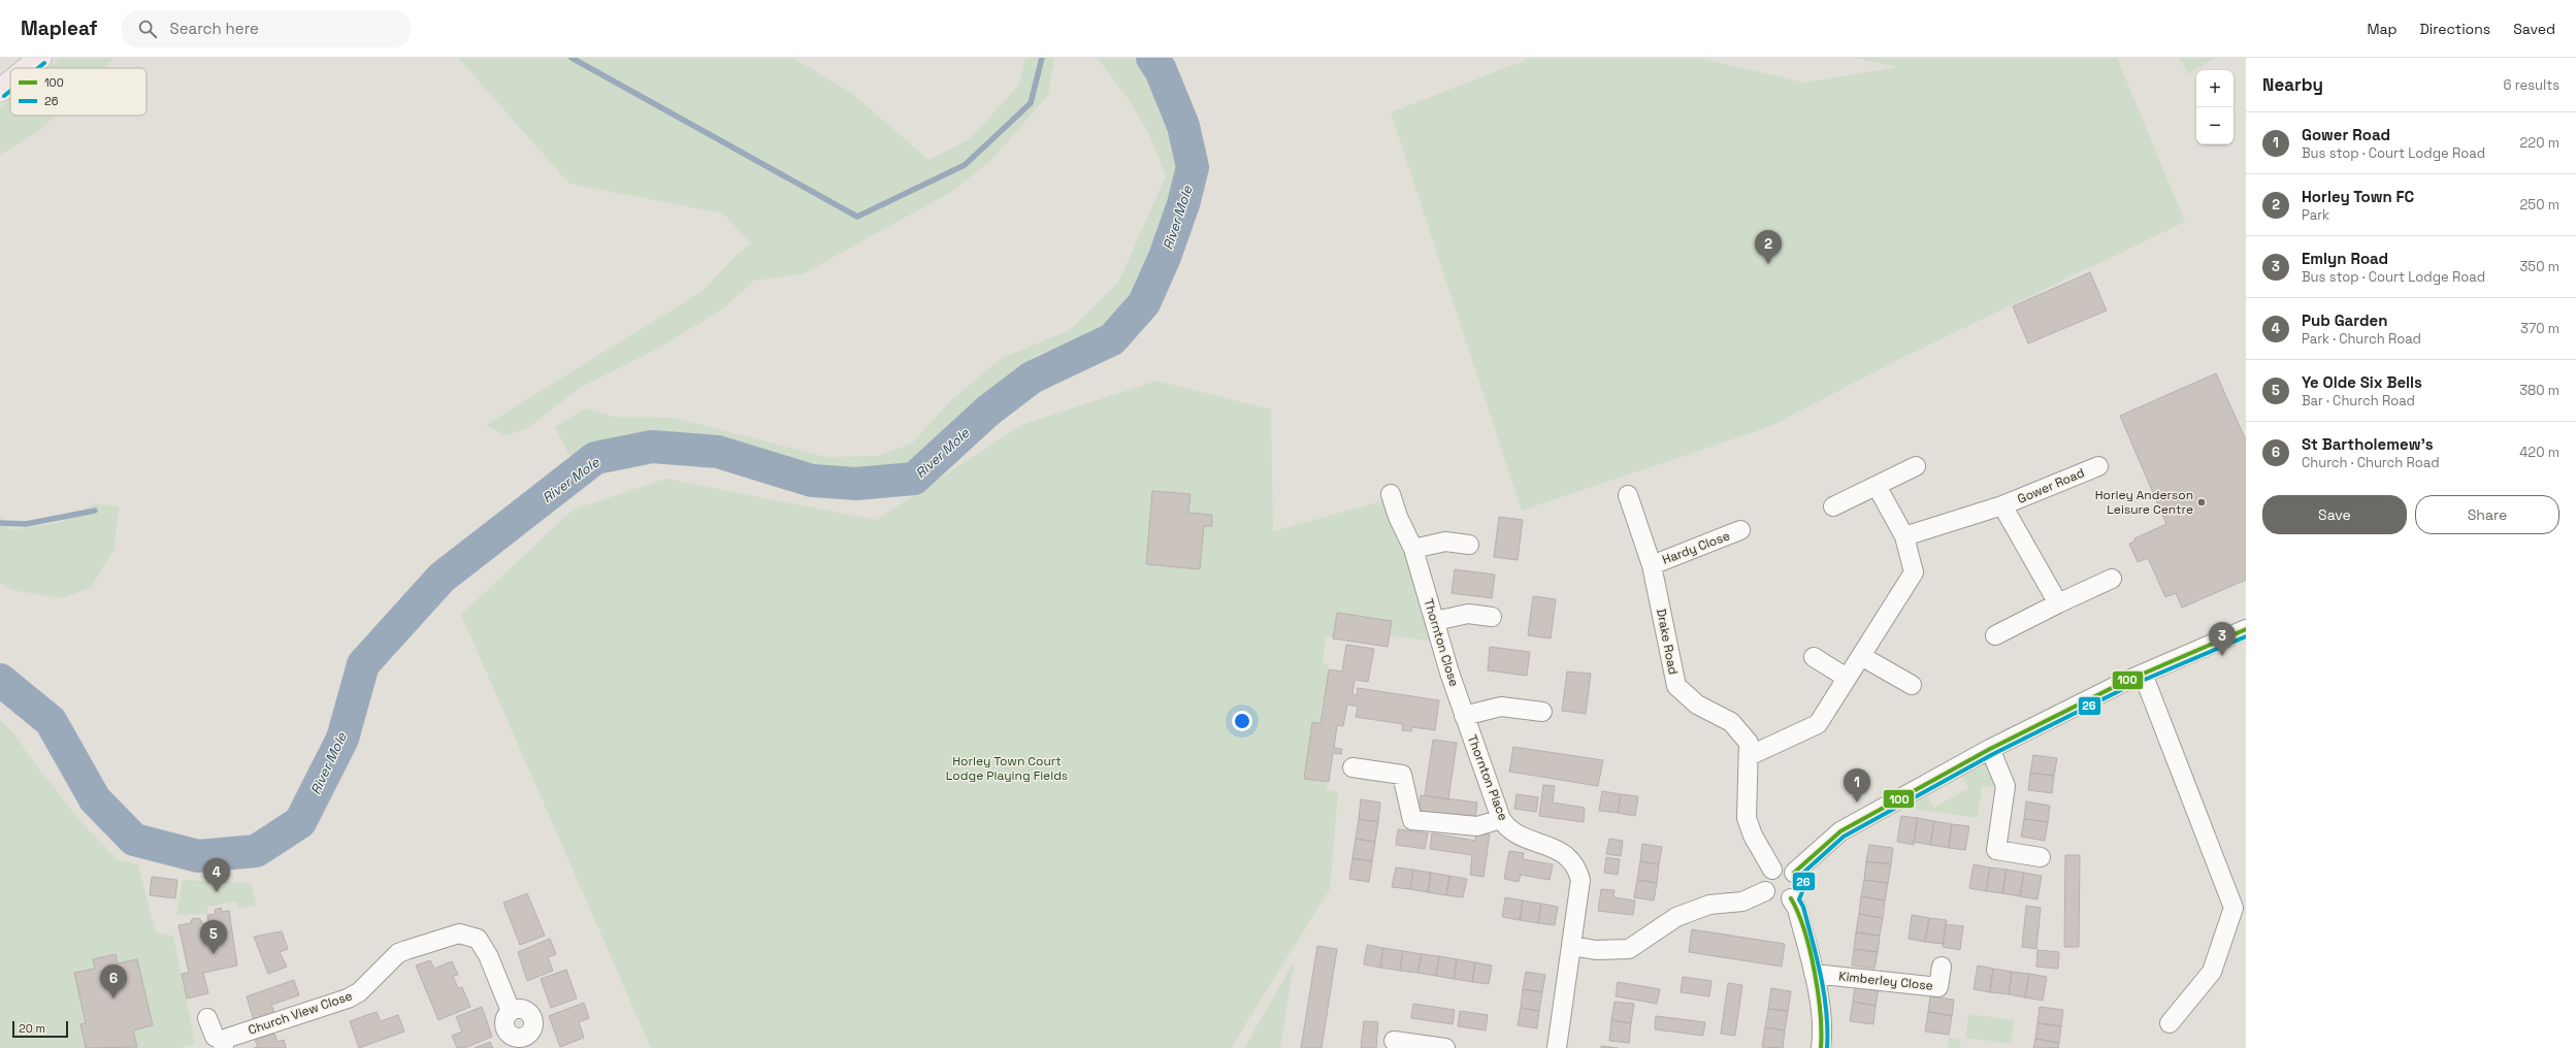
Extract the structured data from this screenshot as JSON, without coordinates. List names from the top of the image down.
{
  "streets": {
    "street": [
      "Gower Road",
      "Hardy Close",
      "Drake Road",
      "Thornton Close",
      "Thornton Place",
      "Kimberley Close",
      "Church View Close"
    ]
  },
  "crossings": [
    ["Hardy Close", "Drake Road"],
    ["Thornton Close", "Thornton Place"]
  ],
  "water": ["River Mole"],
  "parks": ["Horley Town Court Lodge Playing Fields"],
  "places": ["Horley Anderson Leisure Centre"],
  "lines": ["transit line 26", "transit line 100"],
  "legend": ["100", "26"],
  "scale_bar": "20 m",
  "page": {
    "header": "Mapleaf",
    "search": "Search here",
    "nav": ["Map", "Directions", "Saved"],
    "heading": ["Nearby", "6 results"],
    "map_buttons": ["+", "−"],
    "list": [
      {
        "mark": "1",
        "name": "Gower Road",
        "note": "Bus stop · Court Lodge Road",
        "value": "220 m"
      },
      {
        "mark": "2",
        "name": "Horley Town FC",
        "note": "Park",
        "value": "250 m"
      },
      {
        "mark": "3",
        "name": "Emlyn Road",
        "note": "Bus stop · Court Lodge Road",
        "value": "350 m"
      },
      {
        "mark": "4",
        "name": "Pub Garden",
        "note": "Park · Church Road",
        "value": "370 m"
      },
      {
        "mark": "5",
        "name": "Ye Olde Six Bells",
        "note": "Bar · Church Road",
        "value": "380 m"
      },
      {
        "mark": "6",
        "name": "St Bartholemew's",
        "note": "Church · Church Road",
        "value": "420 m"
      }
    ],
    "pins": [
      "2",
      "3",
      "1",
      "4",
      "5",
      "6"
    ],
    "buttons": ["Save", "Share"],
    "scale": "20 m"
  }
}
